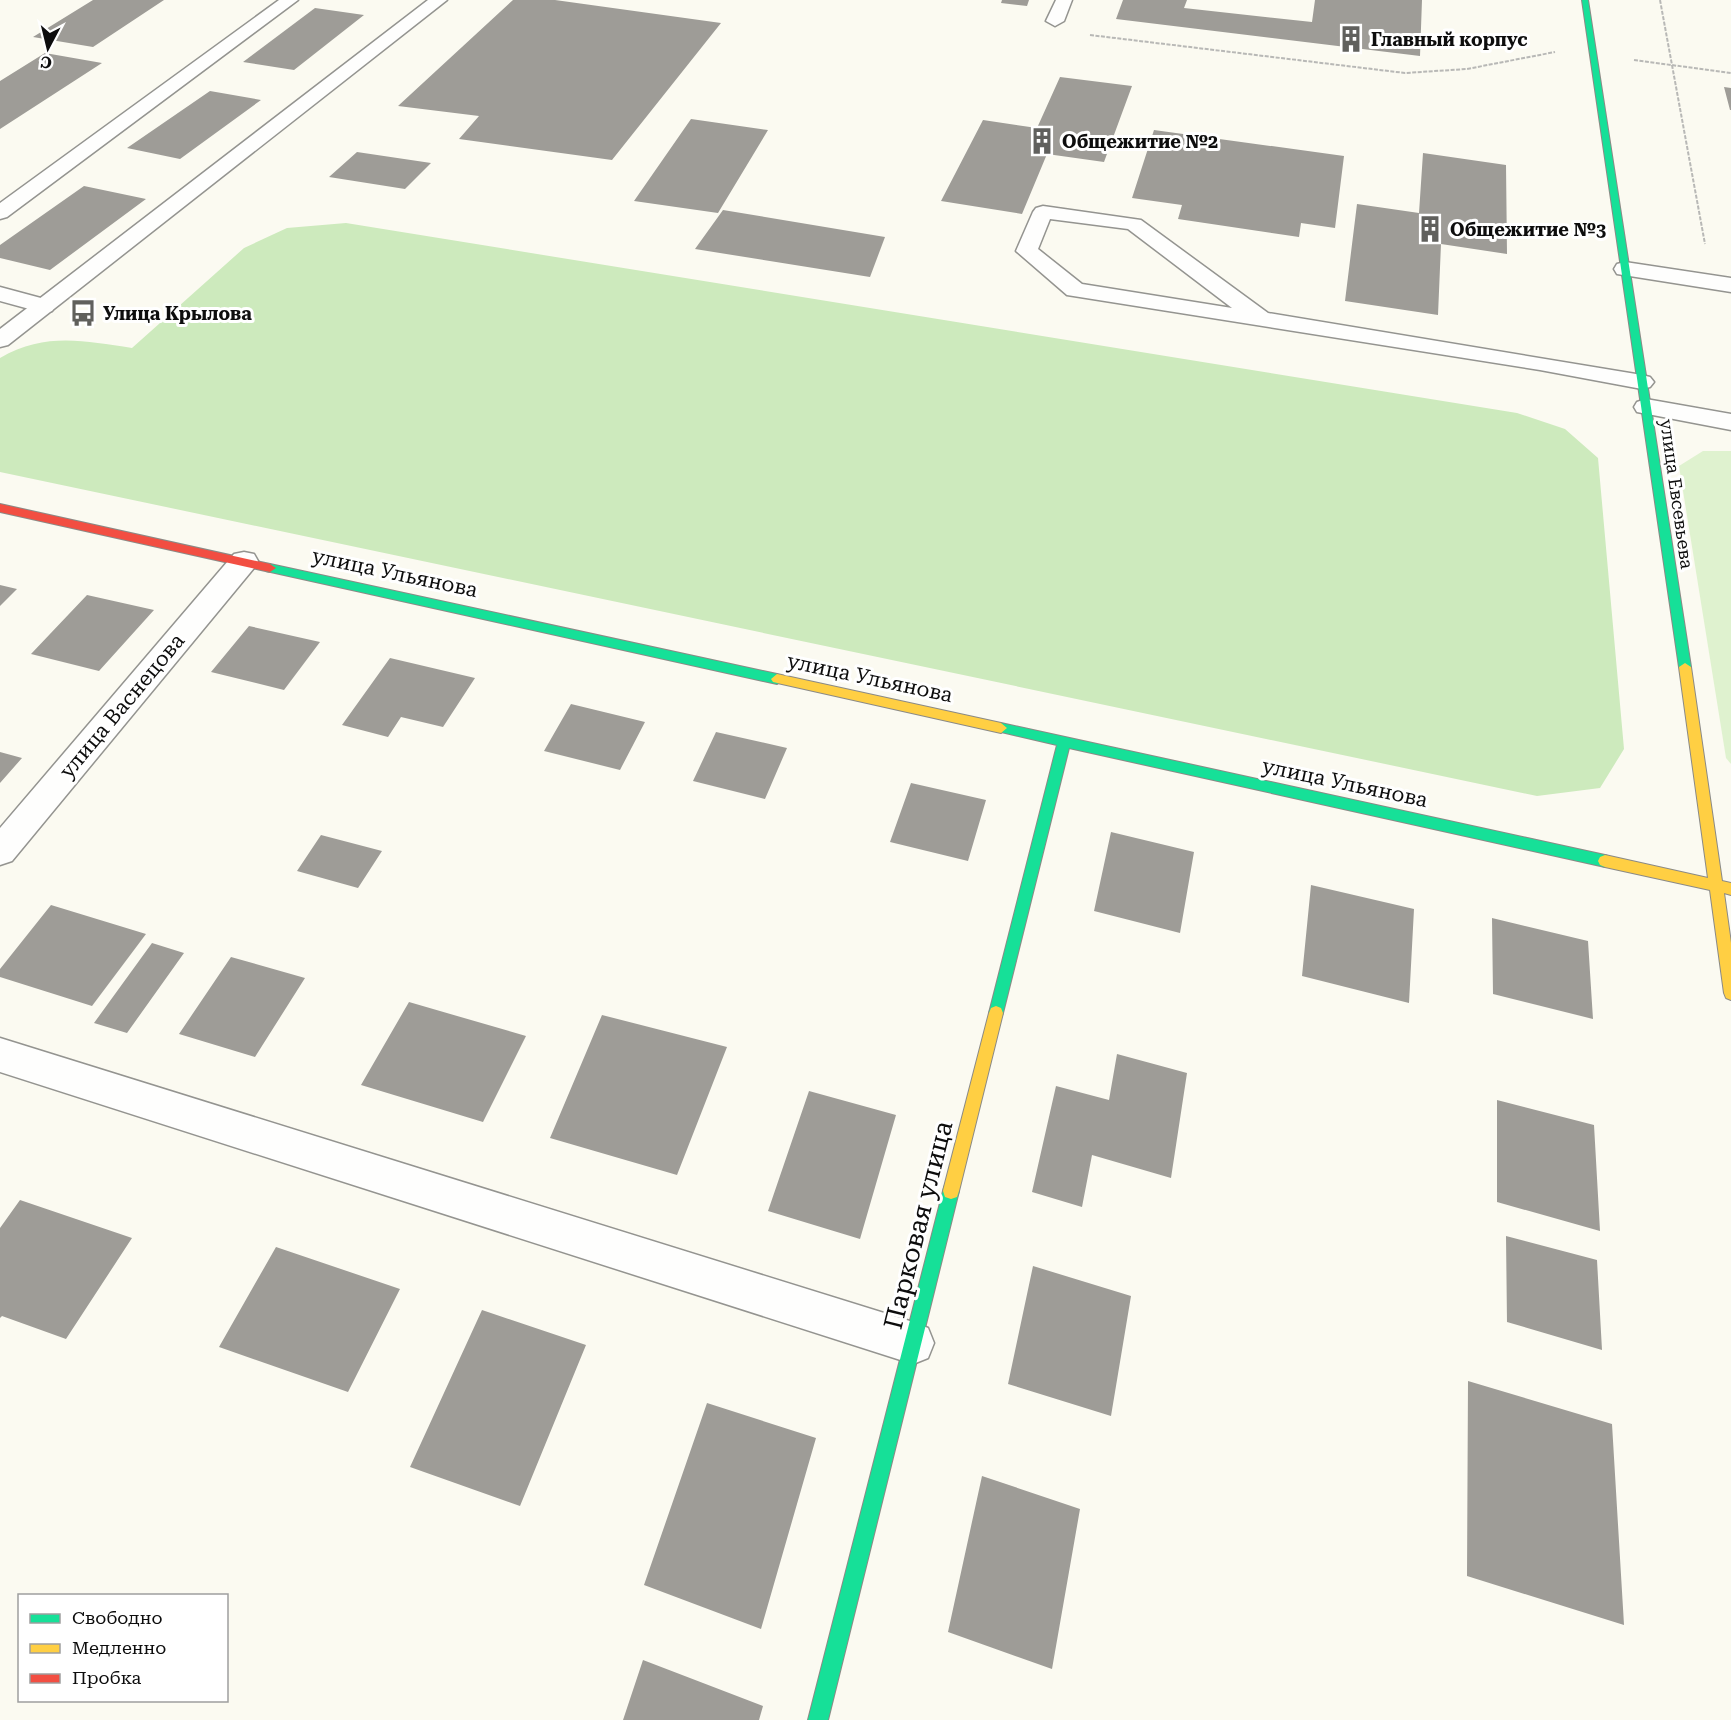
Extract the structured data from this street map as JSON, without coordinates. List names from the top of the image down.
{
  "streets": {
    "street": [
      "улица Евсевьева",
      "улица Ульянова",
      "улица Васнецова",
      "Парковая улица"
    ]
  },
  "crossings": [
    ["улица Евсевьева", "улица Ульянова"],
    ["улица Ульянова", "улица Васнецова"],
    ["улица Ульянова", "Парковая улица"]
  ],
  "places": {
    "building": ["Главный корпус", "Общежитие №2", "Общежитие №3"],
    "bus stop": ["Улица Крылова"]
  },
  "legend": ["Свободно", "Медленно", "Пробка"],
  "north": "bottom"
}
